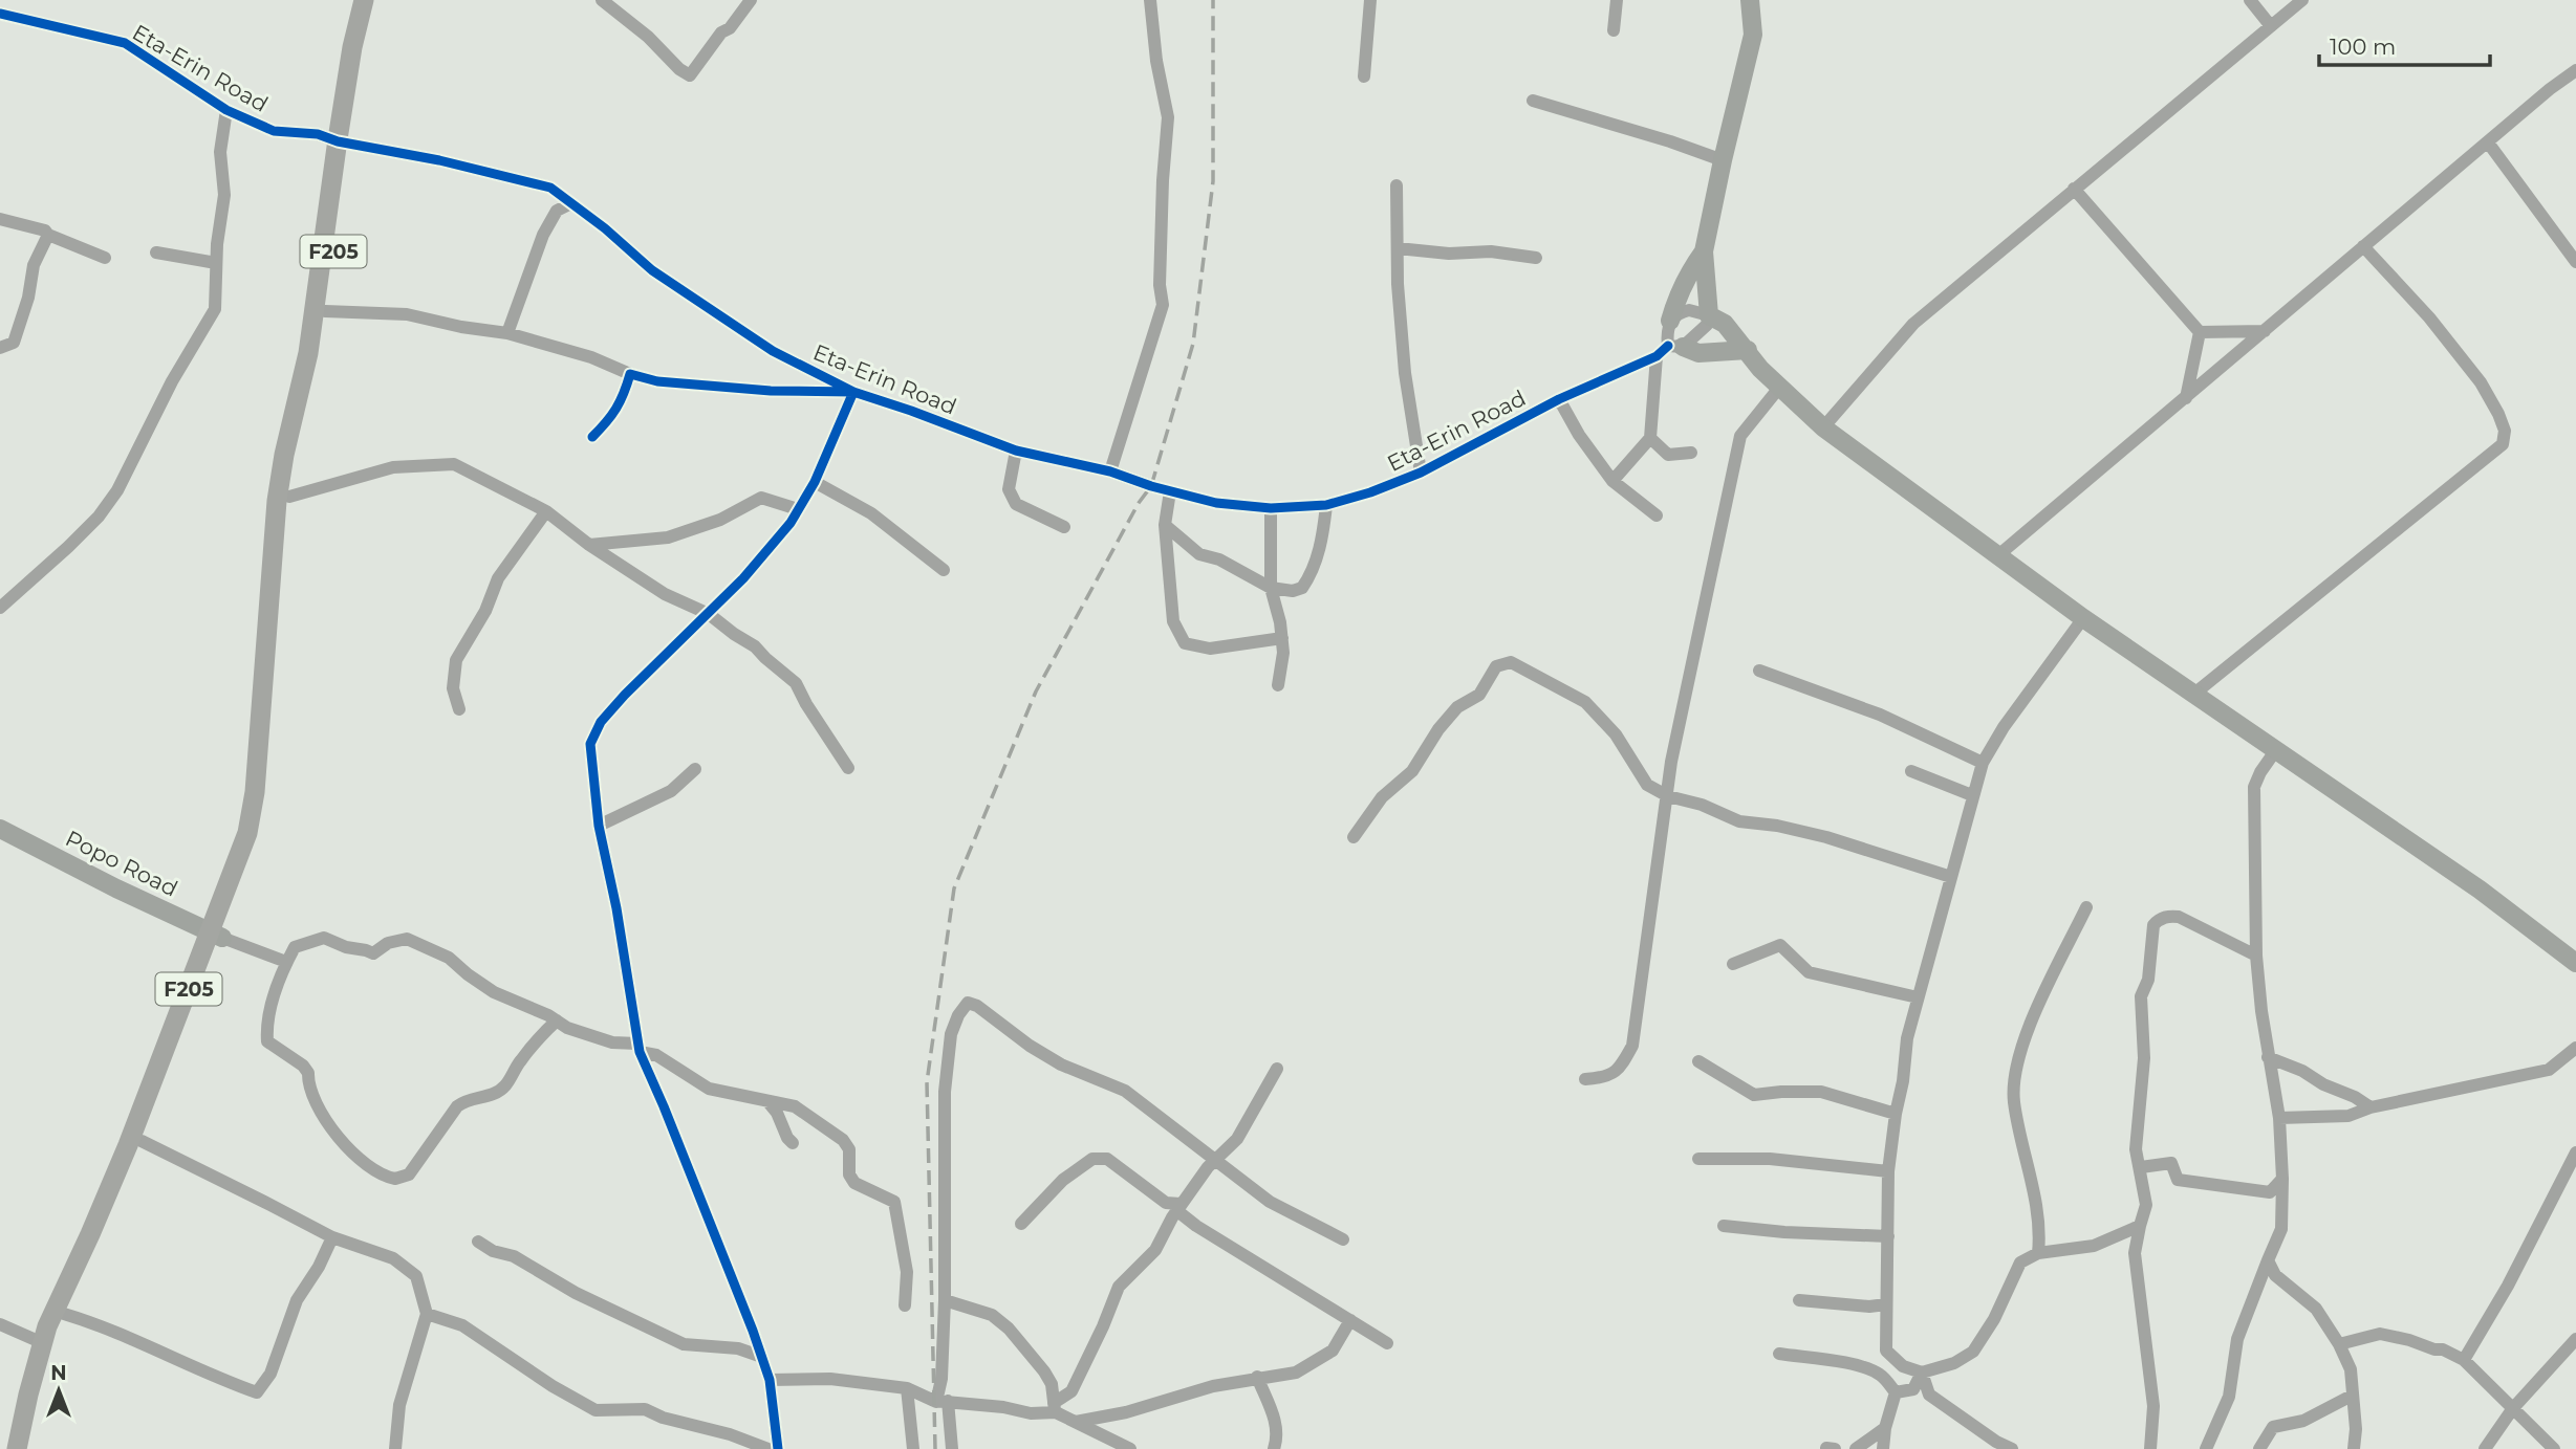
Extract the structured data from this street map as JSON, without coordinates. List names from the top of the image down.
{
  "streets": {
    "main road": ["F205"],
    "street": ["Eta-Erin Road", "Popo Road"]
  },
  "crossings": [
    ["Eta-Erin Road", "F205"],
    ["F205", "Popo Road"]
  ],
  "scale_bar": "100 m",
  "north": "top"
}
